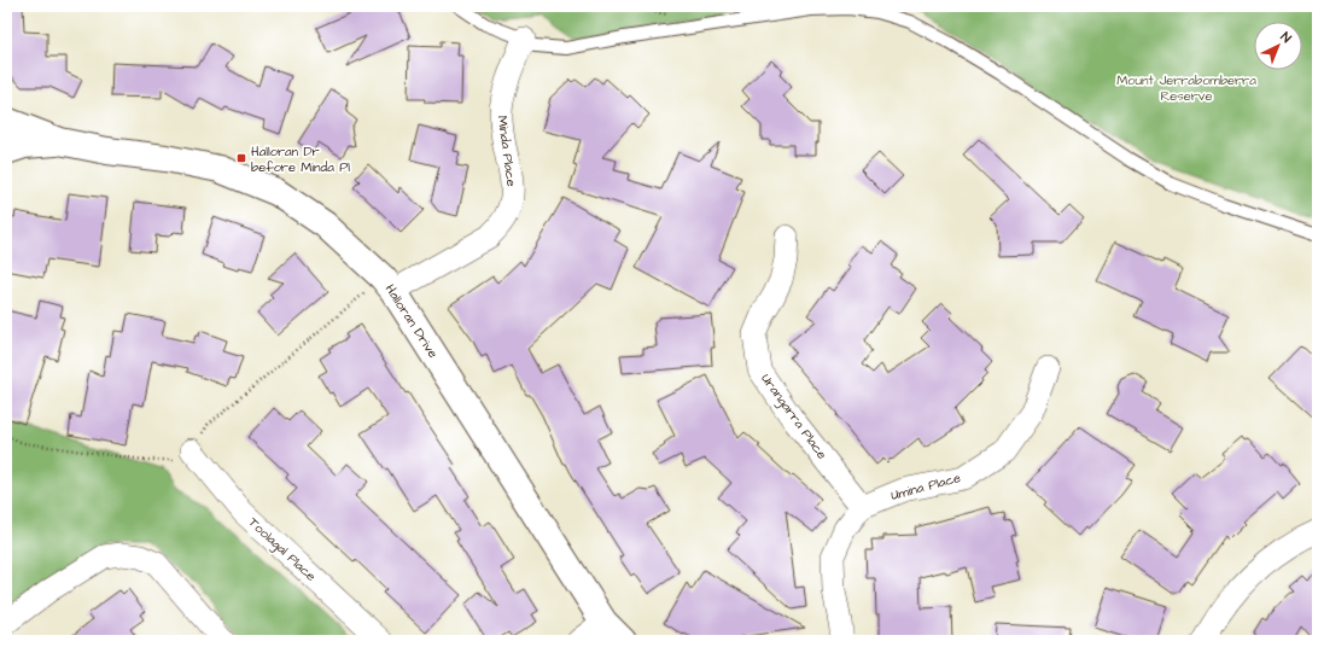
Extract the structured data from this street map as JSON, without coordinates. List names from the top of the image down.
{
  "streets": {
    "street": [
      "Minda Place",
      "Halloran Drive",
      "Urangarra Place",
      "Umina Place",
      "Toolagal Place"
    ]
  },
  "crossings": [
    ["Minda Place", "Halloran Drive"],
    ["Urangarra Place", "Umina Place"]
  ],
  "parks": ["Mount Jerrabomberra Reserve"],
  "places": {
    "transit": ["Halloran Dr before Minda Pl"]
  },
  "north": "top right"
}
